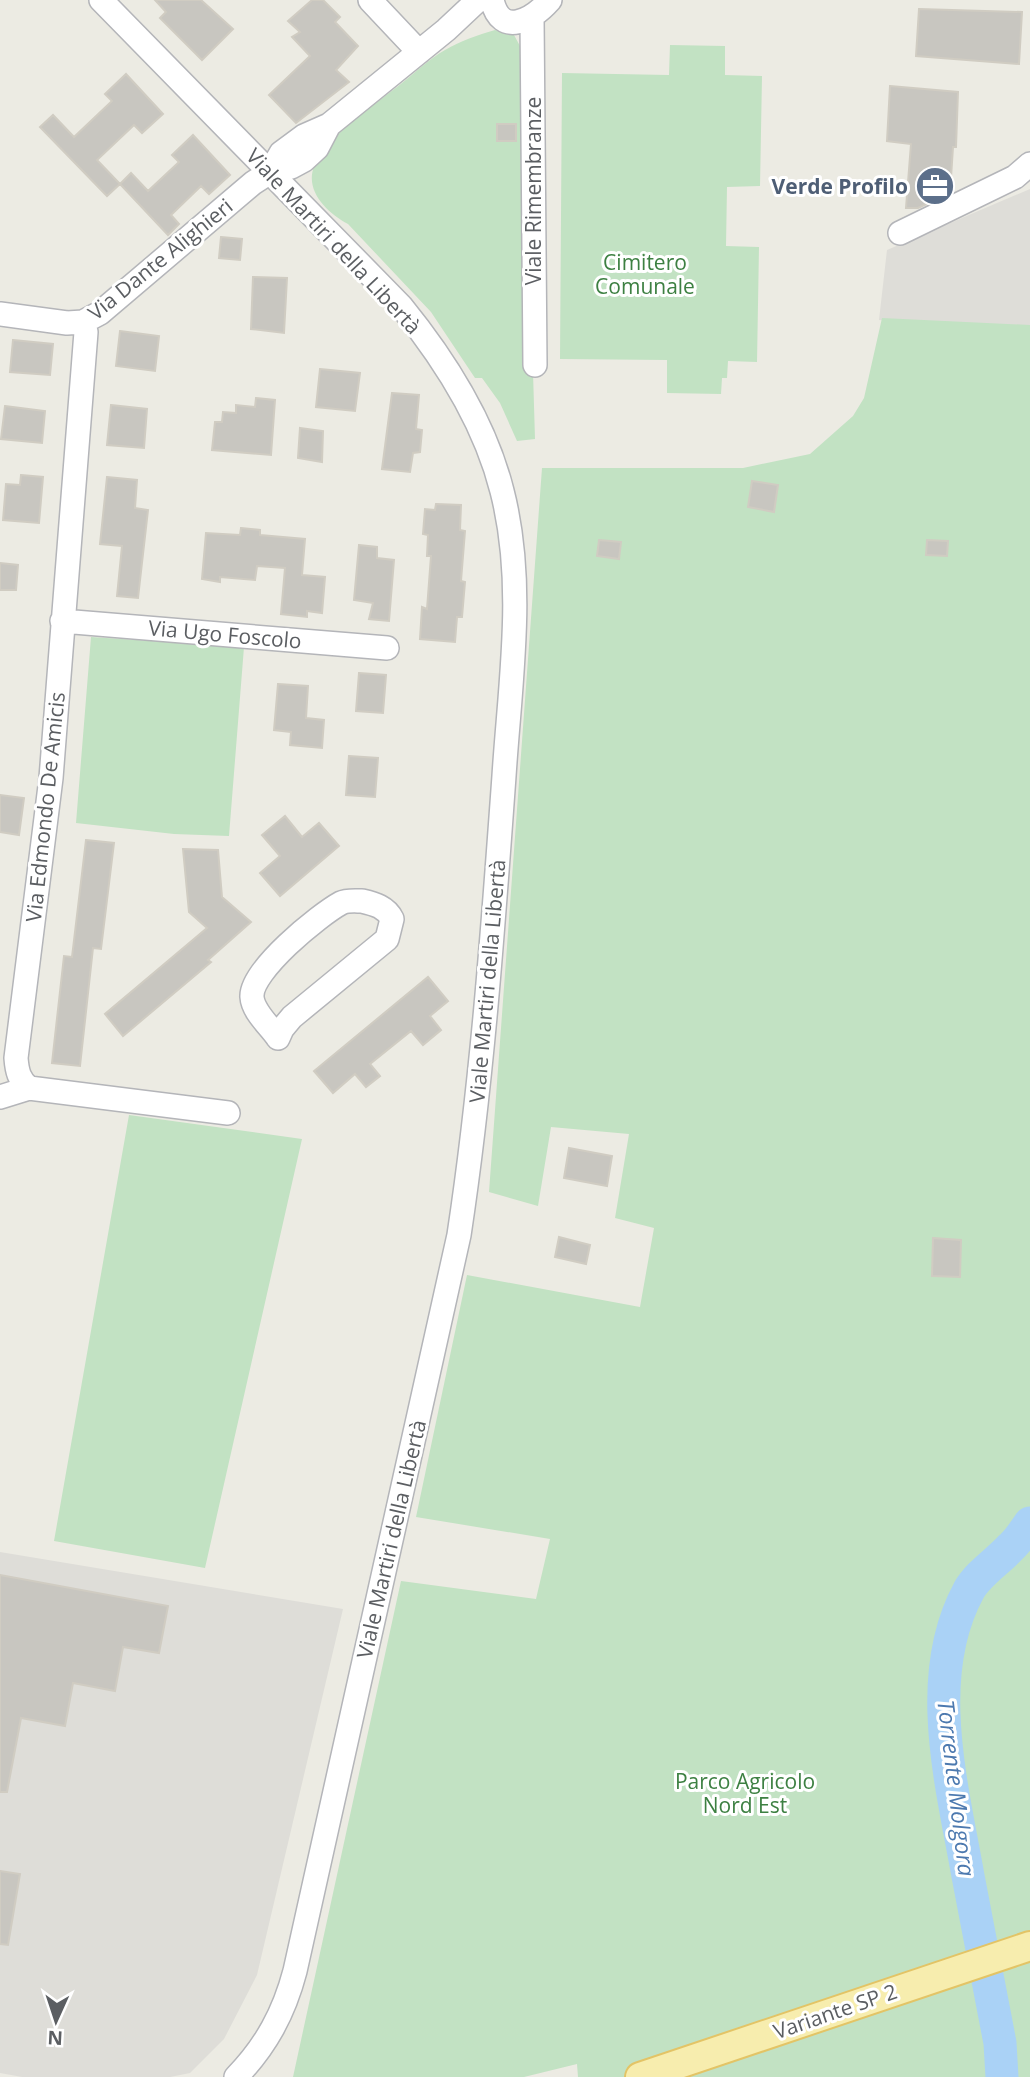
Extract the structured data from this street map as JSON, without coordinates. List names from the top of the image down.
{
  "streets": {
    "main road": ["Variante SP 2"],
    "street": [
      "Viale Rimembranze",
      "Viale Martiri della Libertà",
      "Via Dante Alighieri",
      "Via Ugo Foscolo",
      "Via Edmondo De Amicis"
    ]
  },
  "crossings": [
    ["Viale Martiri della Libertà", "Via Dante Alighieri"],
    ["Via Dante Alighieri", "Via Edmondo De Amicis"],
    ["Via Ugo Foscolo", "Via Edmondo De Amicis"]
  ],
  "water": ["Torrente Molgora"],
  "parks": ["Cimitero Comunale", "Parco Agricolo Nord Est"],
  "places": {
    "office": ["Verde Profilo"]
  },
  "north": "bottom"
}
